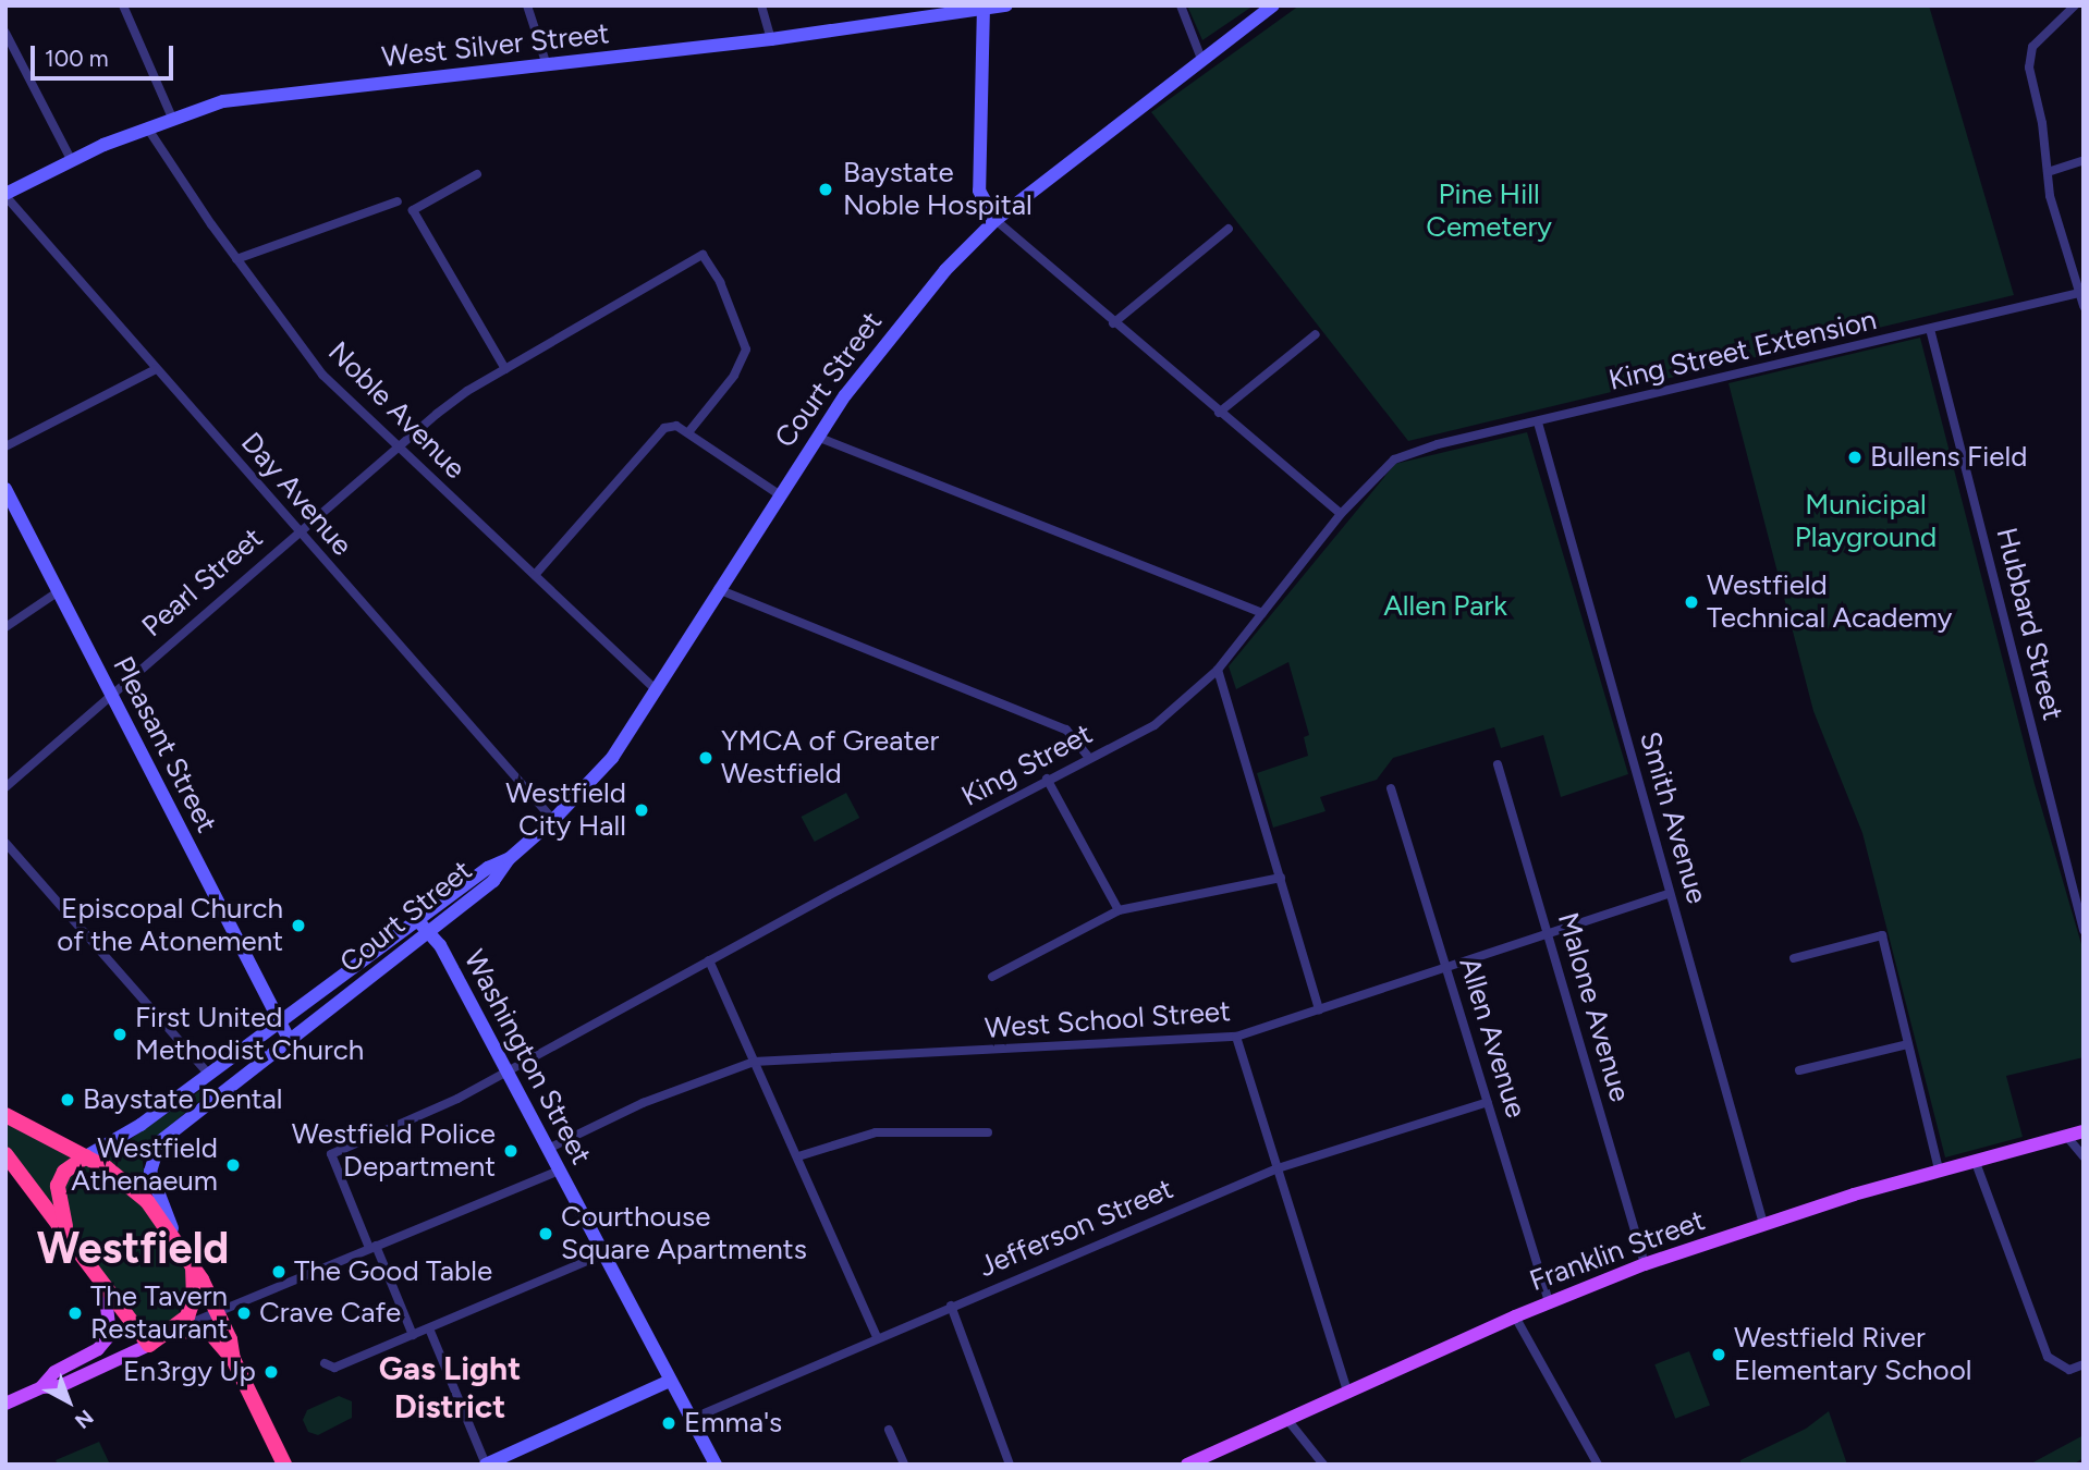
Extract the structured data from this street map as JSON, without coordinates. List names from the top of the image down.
{
  "streets": {
    "main road": [
      "West Silver Street",
      "Court Street",
      "Pleasant Street",
      "Washington Street",
      "Franklin Street"
    ],
    "street": [
      "King Street Extension",
      "Noble Avenue",
      "Day Avenue",
      "Pearl Street",
      "Hubbard Street",
      "King Street",
      "Smith Avenue",
      "Malone Avenue",
      "West School Street",
      "Allen Avenue",
      "Jefferson Street"
    ]
  },
  "crossings": [
    ["West Silver Street", "Noble Avenue"],
    ["West Silver Street", "Day Avenue"],
    ["King Street Extension", "Hubbard Street"],
    ["King Street Extension", "King Street"],
    ["King Street Extension", "Smith Avenue"],
    ["Court Street", "Noble Avenue"],
    ["Court Street", "Day Avenue"],
    ["Court Street", "Pleasant Street"],
    ["Court Street", "Washington Street"],
    ["Noble Avenue", "Pearl Street"],
    ["Day Avenue", "Pearl Street"],
    ["Pearl Street", "Pleasant Street"],
    ["King Street", "Washington Street"],
    ["Smith Avenue", "West School Street"],
    ["Smith Avenue", "Franklin Street"],
    ["Malone Avenue", "West School Street"],
    ["Malone Avenue", "Franklin Street"],
    ["West School Street", "Allen Avenue"],
    ["West School Street", "Washington Street"],
    ["Allen Avenue", "Jefferson Street"],
    ["Allen Avenue", "Franklin Street"],
    ["Washington Street", "Jefferson Street"]
  ],
  "districts": ["Westfield", "Gas Light District"],
  "parks": ["Pine Hill Cemetery", "Municipal Playground", "Allen Park"],
  "places": [
    "Baystate Noble Hospital",
    "Bullens Field",
    "Westfield Technical Academy",
    "YMCA of Greater Westfield",
    "Westfield City Hall",
    "Episcopal Church of the Atonement",
    "First United Methodist Church",
    "Baystate Dental",
    "Westfield Police Department",
    "Westfield Athenaeum",
    "Courthouse Square Apartments",
    "The Good Table",
    "The Tavern Restaurant",
    "Crave Cafe",
    "Westfield River Elementary School",
    "En3rgy Up",
    "Emma's"
  ],
  "scale_bar": "100 m",
  "north": "bottom right"
}
